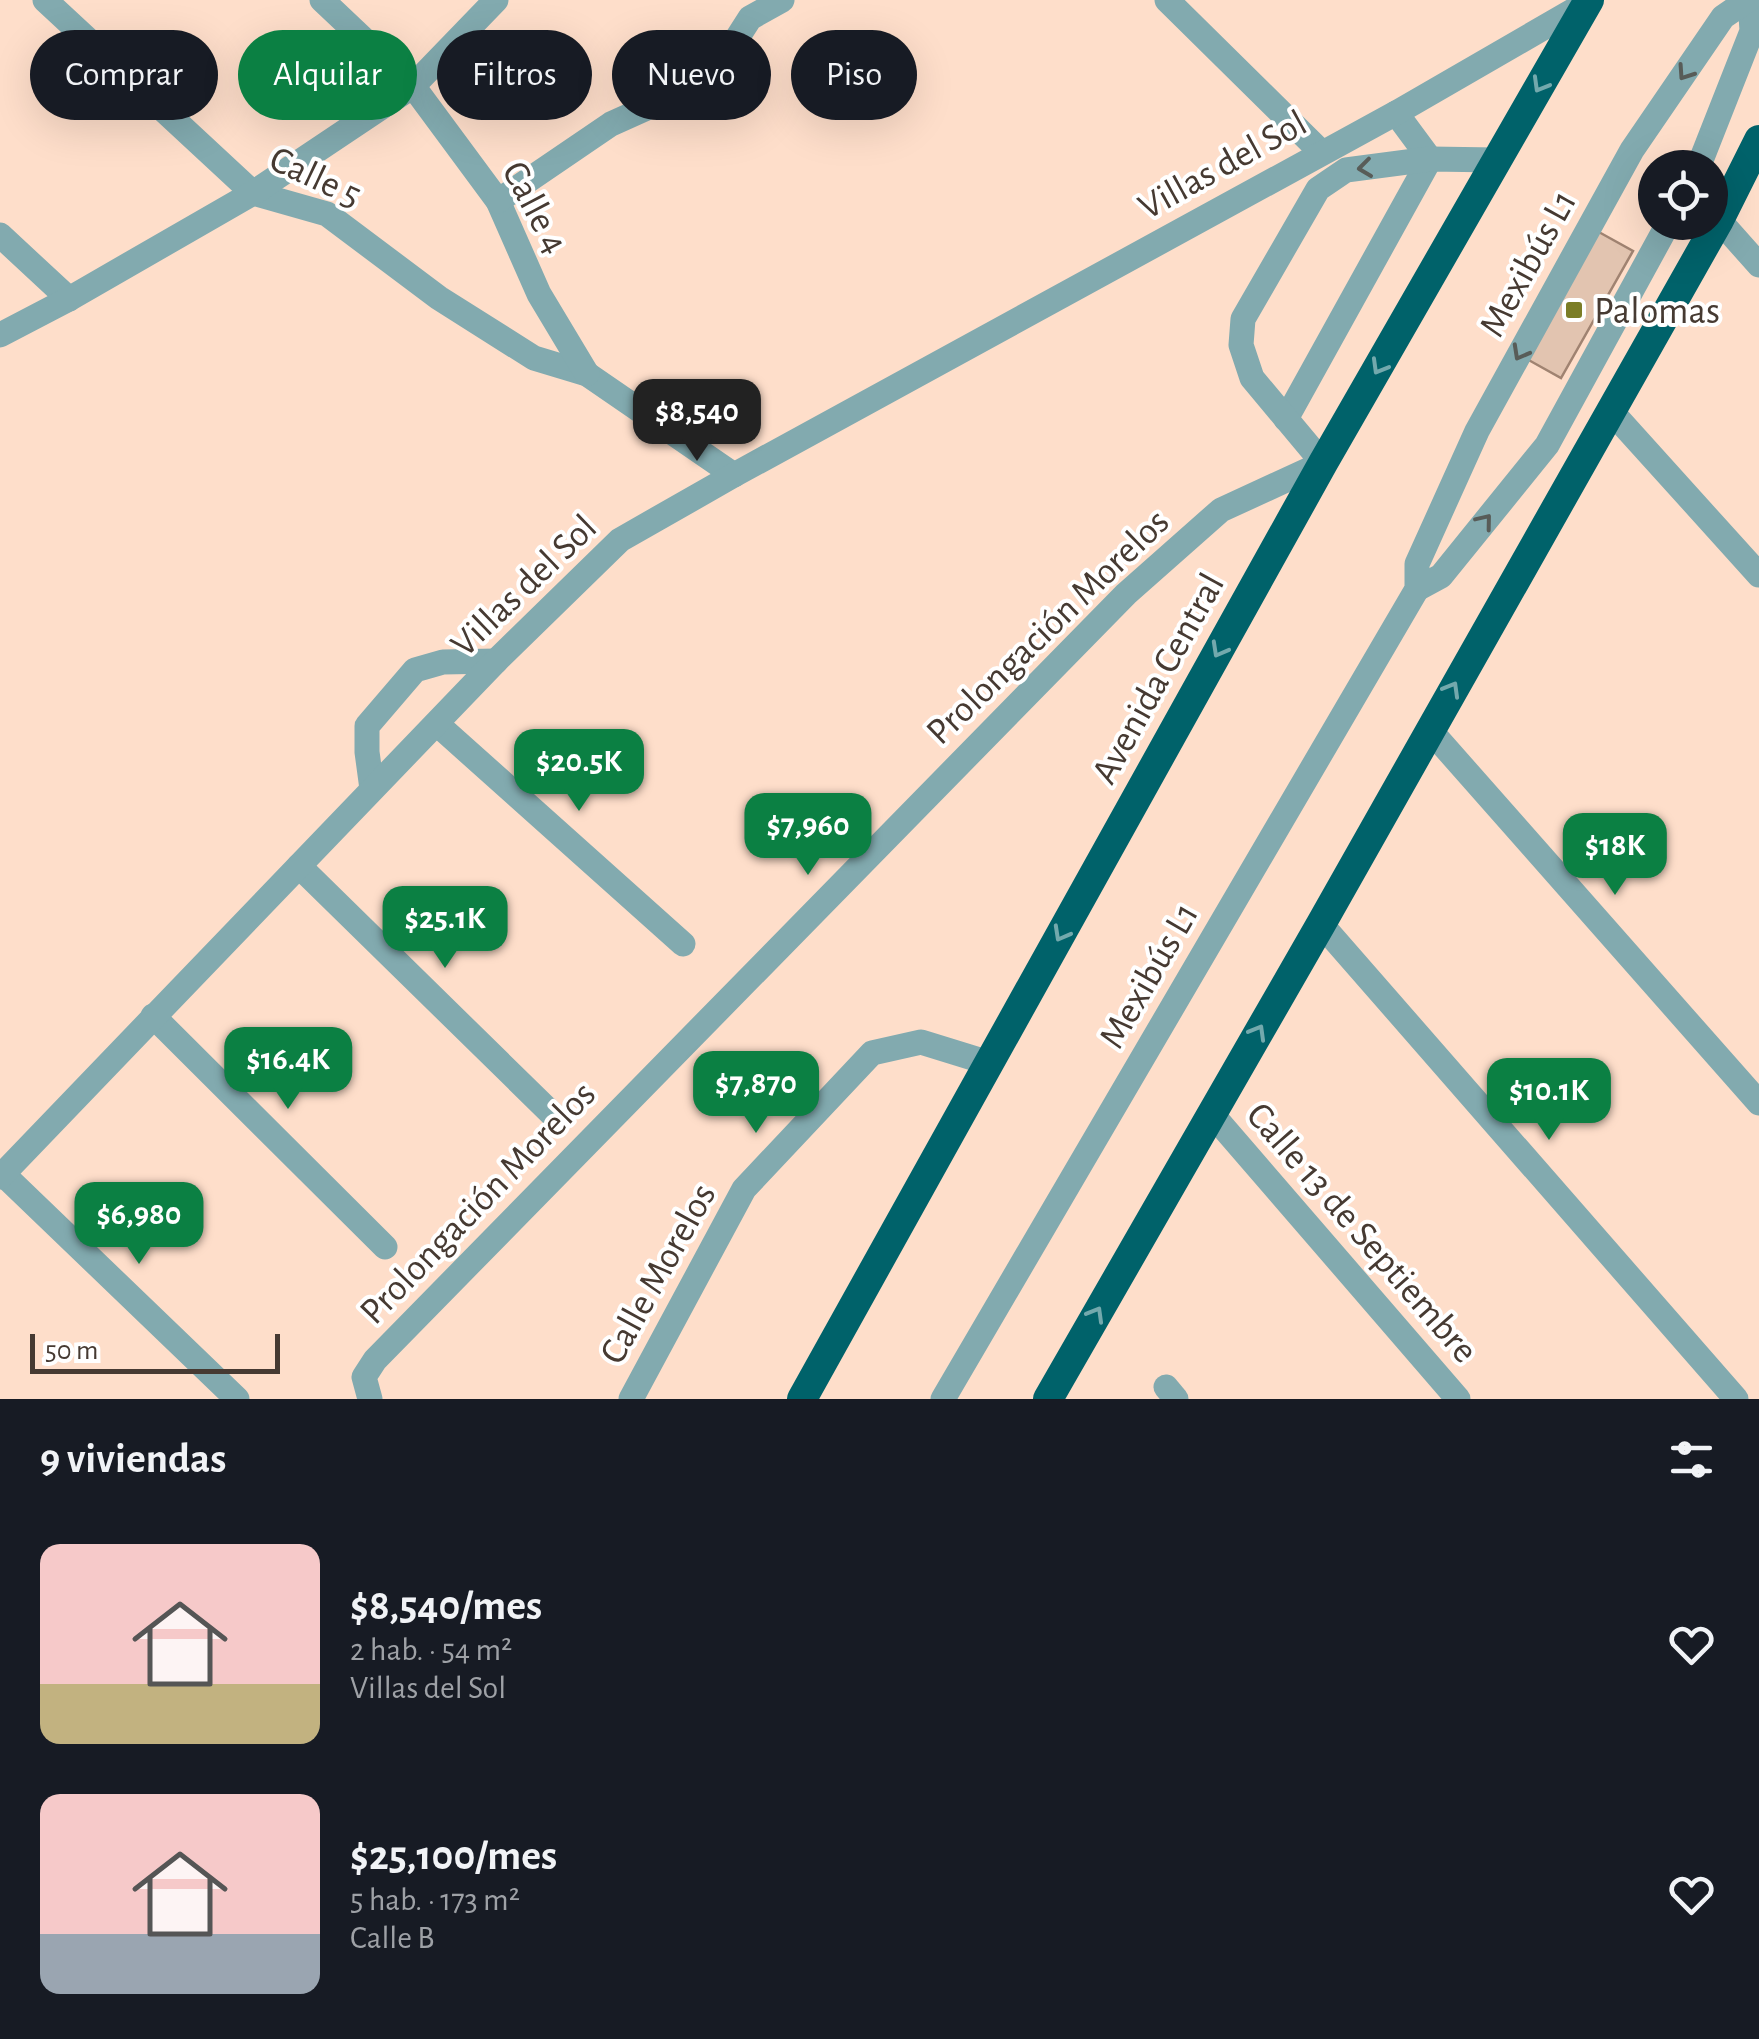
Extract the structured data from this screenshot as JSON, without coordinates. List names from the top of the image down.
{
  "streets": {
    "highway": ["Avenida Central"],
    "street": [
      "Villas del Sol",
      "Calle 5",
      "Calle 4",
      "Mexibús L1",
      "Prolongación Morelos",
      "Calle 13 de Septiembre",
      "Calle Morelos"
    ]
  },
  "crossings": [
    ["Villas del Sol", "Avenida Central"],
    ["Calle 5", "Calle 4"],
    ["Prolongación Morelos", "Avenida Central"],
    ["Avenida Central", "Calle Morelos"]
  ],
  "places": {
    "transit": ["Palomas"]
  },
  "scale_bar": "50 m",
  "page": {
    "chip": [
      "Comprar",
      "Alquilar",
      "Filtros",
      "Nuevo",
      "Piso"
    ],
    "price": [
      "$8,540",
      "$20.5K",
      "$7,960",
      "$18K",
      "$25.1K",
      "$16.4K",
      "$7,870",
      "$10.1K",
      "$6,980"
    ],
    "scale": "50 m",
    "heading": "9 viviendas",
    "list": [
      {
        "name": "$8,540/mes",
        "note": "2 hab. · 54 m² · Villas del Sol"
      },
      {
        "name": "$25,100/mes",
        "note": "5 hab. · 173 m² · Calle B"
      }
    ]
  }
}
